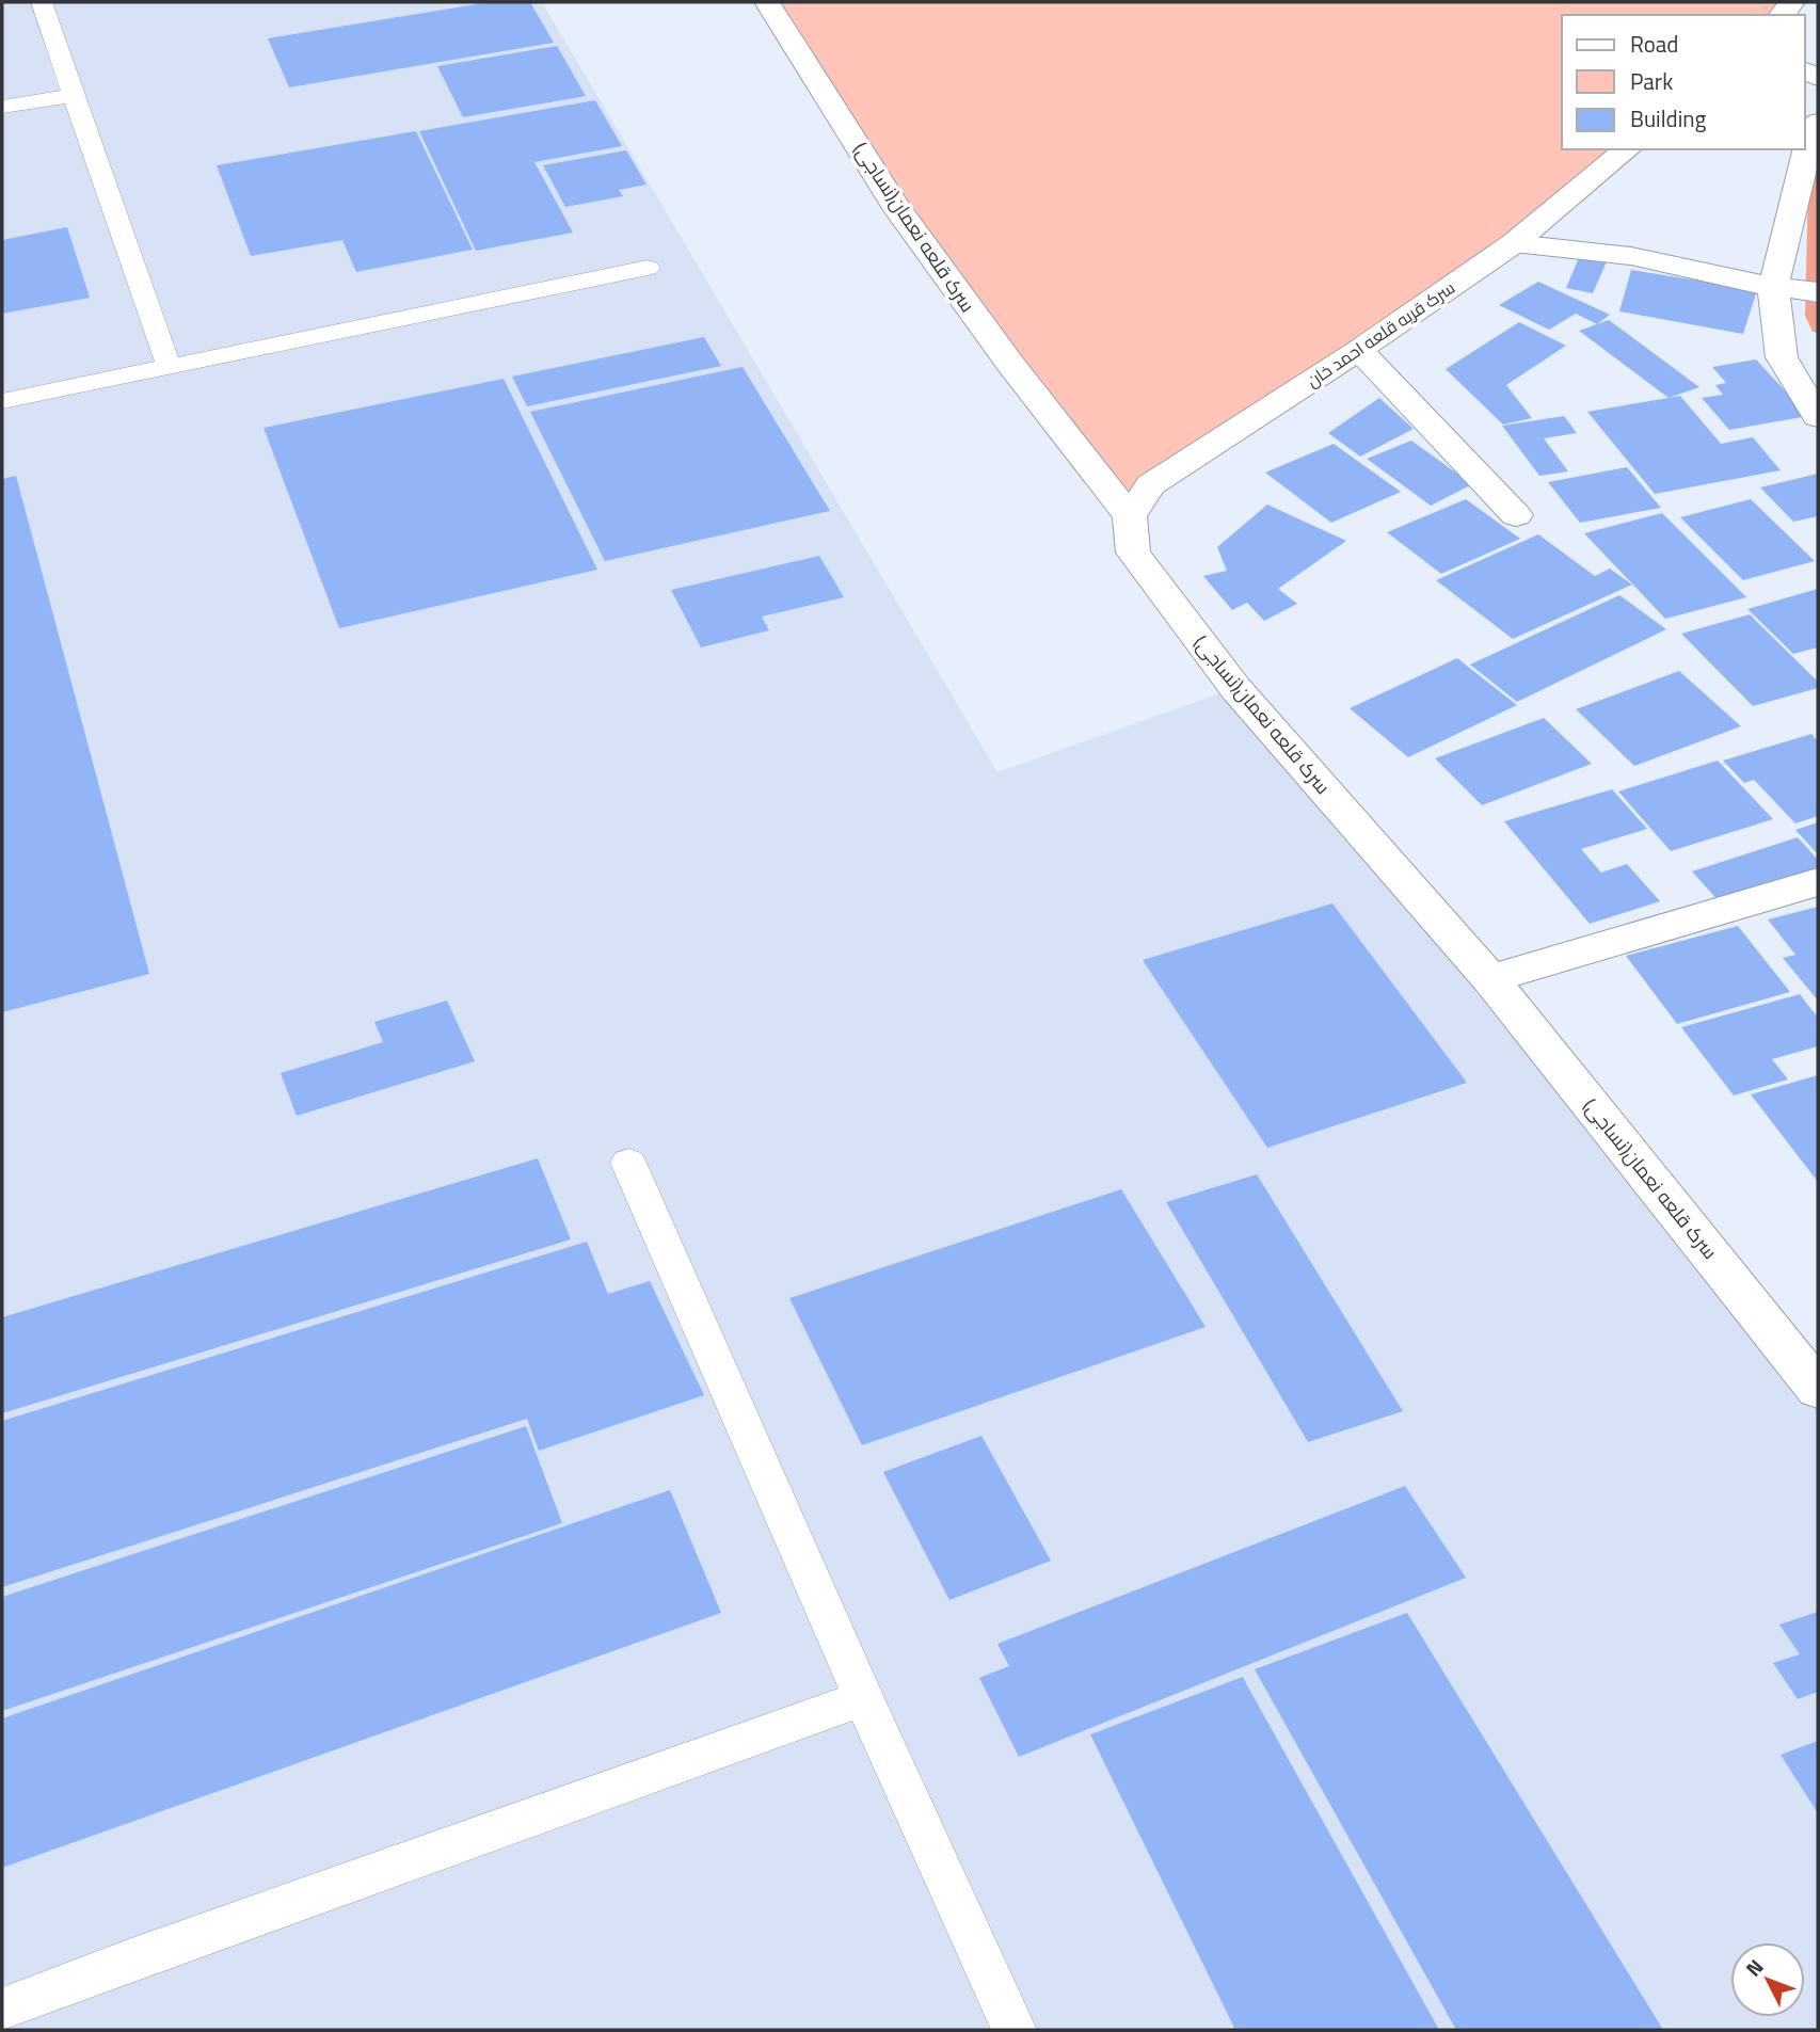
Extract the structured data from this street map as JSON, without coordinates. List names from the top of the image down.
{
  "streets": {
    "street": ["سرک قلعه نعمان(نساجی)", "سرک قریه قلعه احمد خان"]
  },
  "crossings": [
    ["سرک قلعه نعمان(نساجی)", "سرک قریه قلعه احمد خان"]
  ],
  "legend": ["Road", "Park", "Building"],
  "north": "top left"
}
